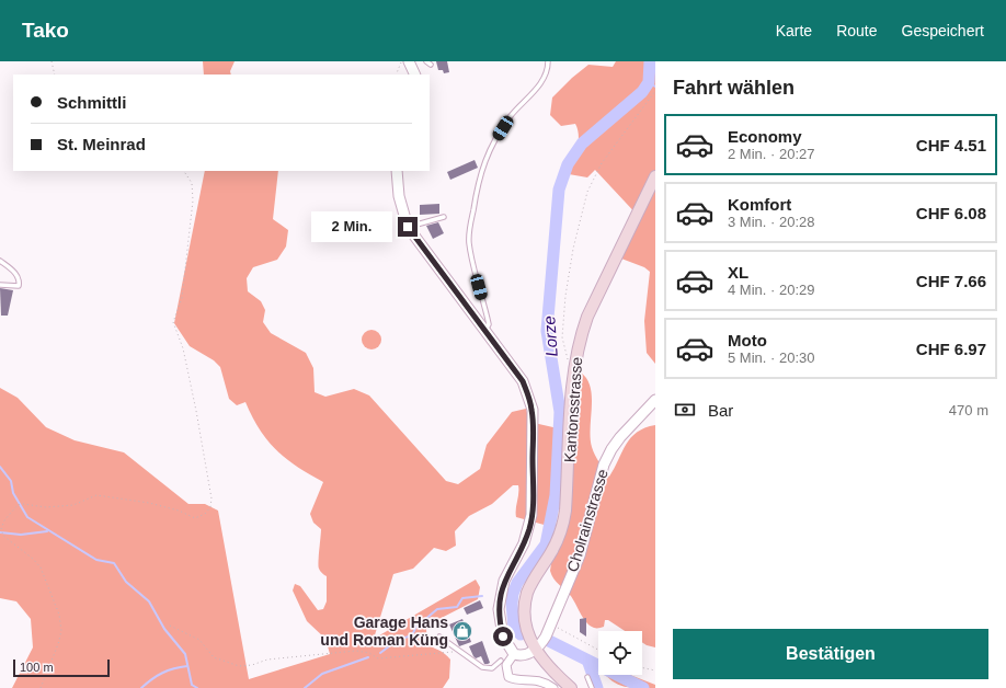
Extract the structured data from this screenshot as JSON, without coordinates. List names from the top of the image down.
{
  "streets": {
    "main road": ["Kantonsstrasse"],
    "street": ["Cholrainstrasse"]
  },
  "crossings": [
    ["Kantonsstrasse", "Cholrainstrasse"]
  ],
  "water": ["Lorze"],
  "places": {
    "shop": ["Garage Hans und Roman Küng"]
  },
  "scale_bar": "100 m",
  "page": {
    "header": "Tako",
    "nav": ["Karte", "Route", "Gespeichert"],
    "heading": "Fahrt wählen",
    "banner": ["Schmittli", "St. Meinrad"],
    "list": [
      {
        "name": "Economy",
        "note": "2 Min. · 20:27",
        "value": "CHF 4.51"
      },
      {
        "name": "Komfort",
        "note": "3 Min. · 20:28",
        "value": "CHF 6.08"
      },
      {
        "name": "XL",
        "note": "4 Min. · 20:29",
        "value": "CHF 7.66"
      },
      {
        "name": "Moto",
        "note": "5 Min. · 20:30",
        "value": "CHF 6.97"
      }
    ],
    "bubble": "2 Min.",
    "pay": ["Bar", "470 m"],
    "buttons": "Bestätigen",
    "scale": "100 m"
  }
}
